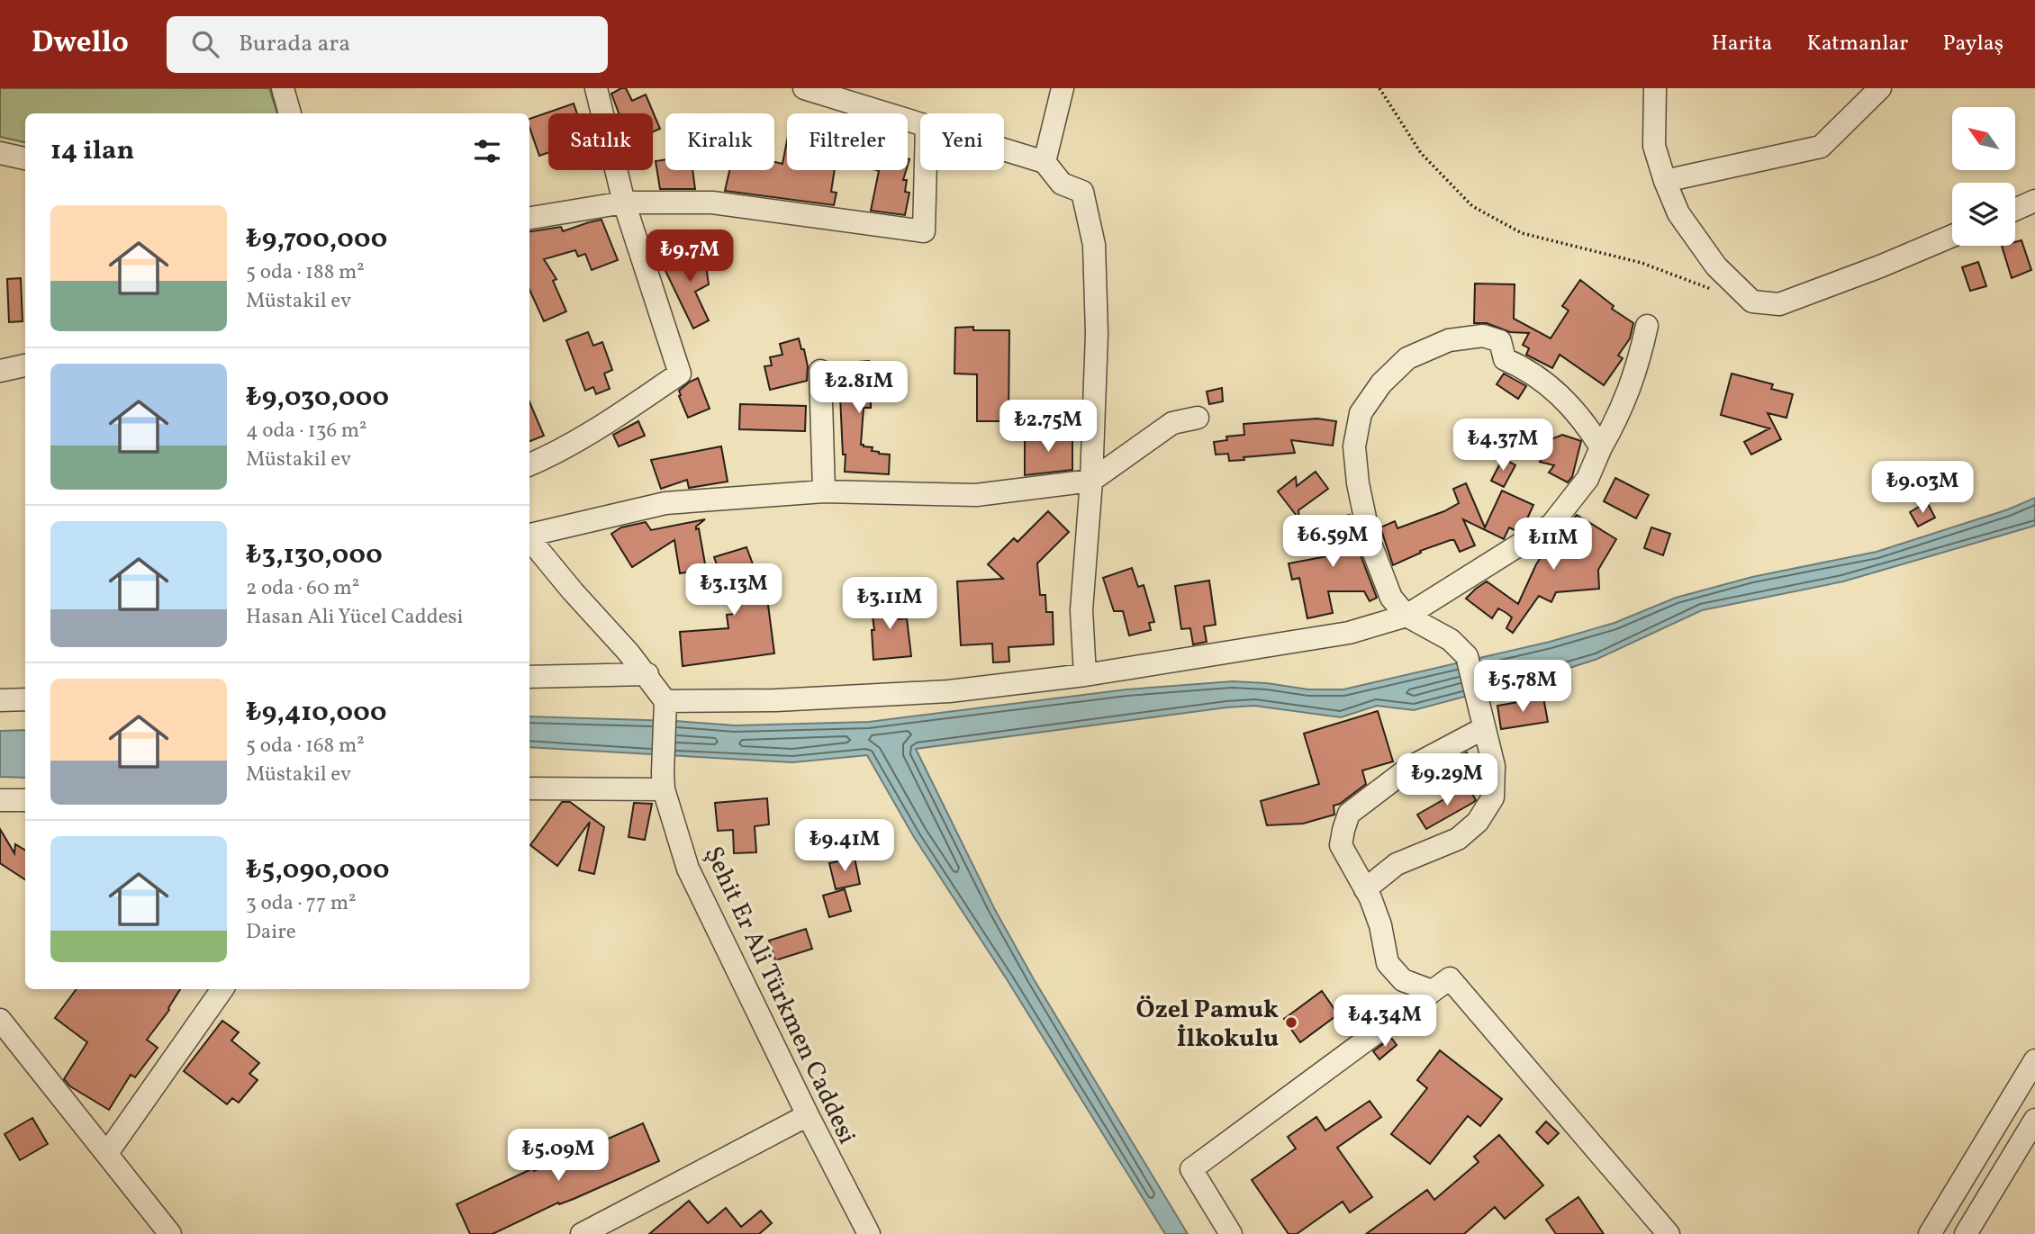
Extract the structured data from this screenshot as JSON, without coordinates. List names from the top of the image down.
{
  "streets": {
    "street": ["Şehit Er Ali Türkmen Caddesi"]
  },
  "places": ["Özel Pamuk İlkokulu"],
  "north": "top left",
  "page": {
    "header": "Dwello",
    "search": "Burada ara",
    "nav": ["Harita", "Katmanlar", "Paylaş"],
    "chip": [
      "Satılık",
      "Kiralık",
      "Filtreler",
      "Yeni"
    ],
    "heading": "14 ilan",
    "list": [
      {
        "name": "₺9,700,000",
        "note": "5 oda · 188 m² · Müstakil ev"
      },
      {
        "name": "₺9,030,000",
        "note": "4 oda · 136 m² · Müstakil ev"
      },
      {
        "name": "₺3,130,000",
        "note": "2 oda · 60 m² · Hasan Ali Yücel Caddesi"
      },
      {
        "name": "₺9,410,000",
        "note": "5 oda · 168 m² · Müstakil ev"
      },
      {
        "name": "₺5,090,000",
        "note": "3 oda · 77 m² · Daire"
      }
    ],
    "price": [
      "₺9.7M",
      "₺2.81M",
      "₺2.75M",
      "₺4.37M",
      "₺9.03M",
      "₺6.59M",
      "₺11M",
      "₺3.13M",
      "₺3.11M",
      "₺5.78M",
      "₺9.29M",
      "₺9.41M",
      "₺4.34M",
      "₺5.09M"
    ]
  }
}
